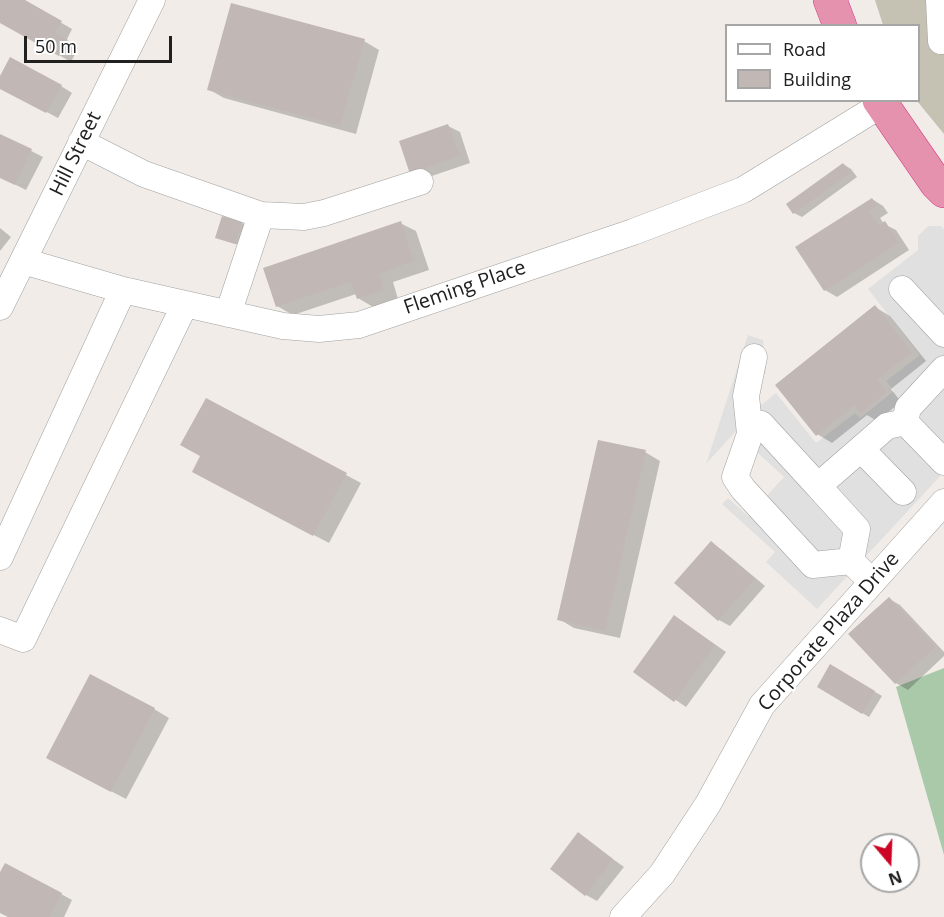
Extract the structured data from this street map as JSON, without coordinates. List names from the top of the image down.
{
  "streets": {
    "street": ["Hill Street", "Fleming Place", "Corporate Plaza Drive"]
  },
  "crossings": [
    ["Hill Street", "Fleming Place"]
  ],
  "legend": ["Road", "Building"],
  "scale_bar": "50 m",
  "north": "bottom"
}
